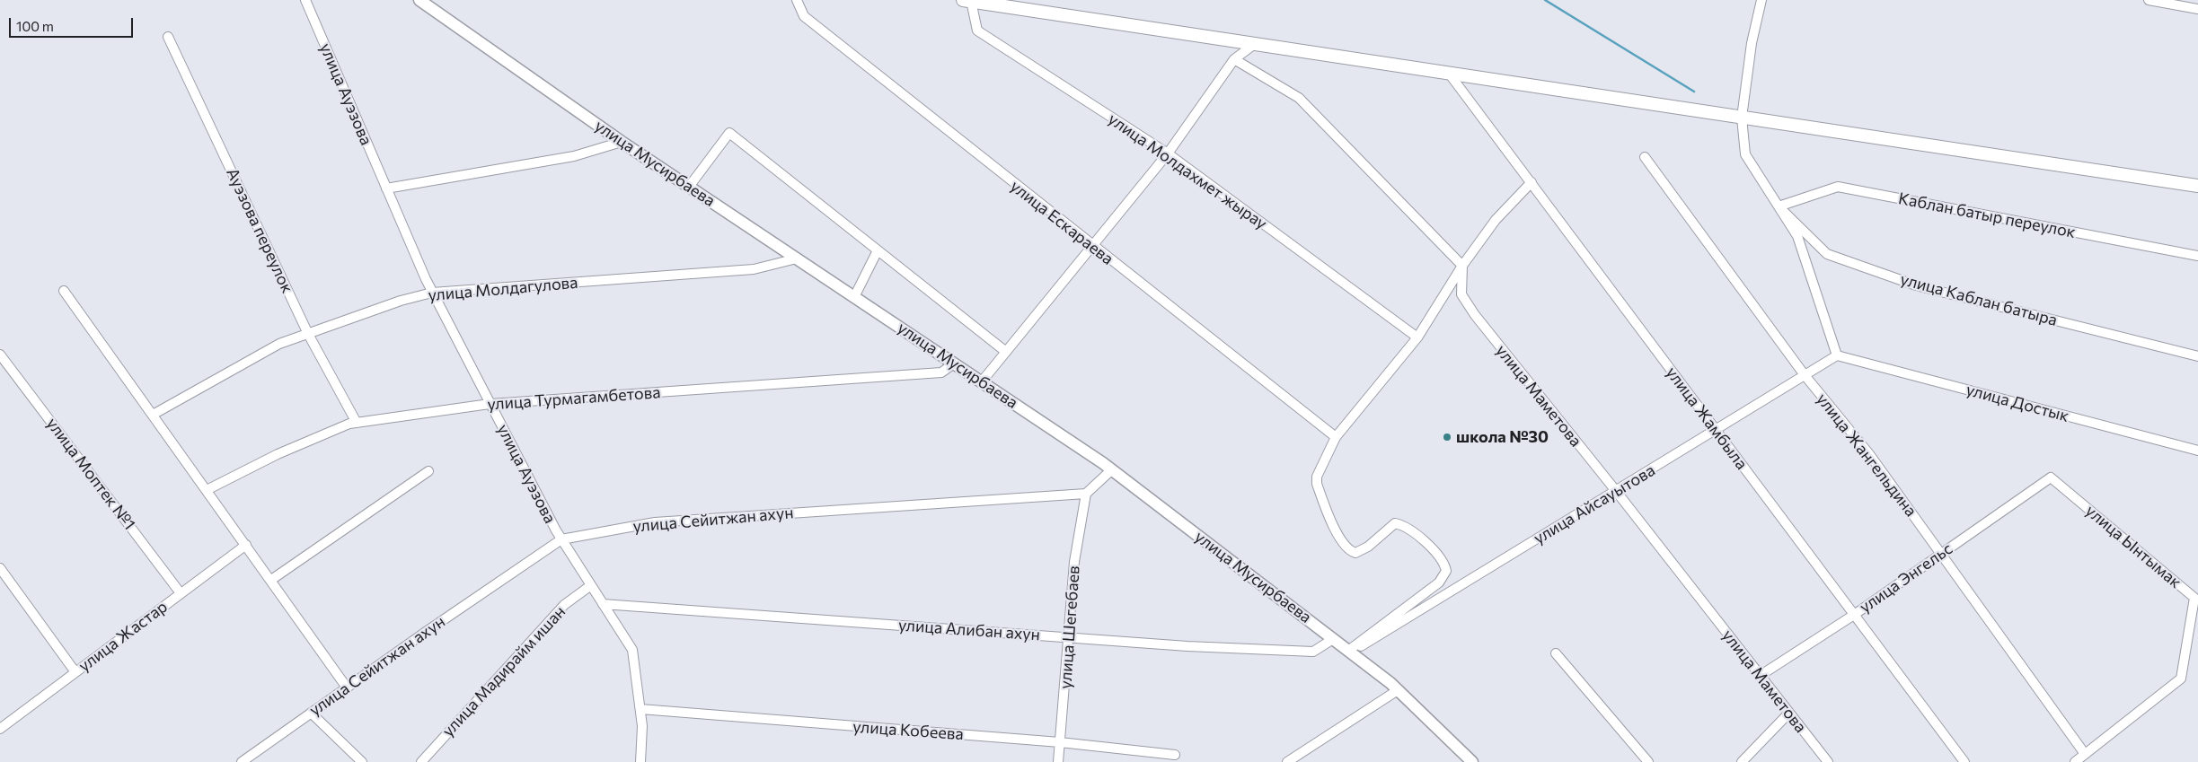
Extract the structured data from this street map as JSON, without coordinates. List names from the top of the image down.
{
  "streets": {
    "street": [
      "улица Ауэзова",
      "улица Мусирбаева",
      "улица Молдахмет жырау",
      "Каблан батыр переулок",
      "улица Ескараева",
      "Ауэзова переулок",
      "улица Молдагулова",
      "улица Каблан батыра",
      "улица Маметова",
      "улица Турмагамбетова",
      "улица Достык",
      "улица Жамбыла",
      "улица Жангельдина",
      "улица Моптек №1",
      "улица Айсауытова",
      "улица Сейитжан ахун",
      "улица Ынтымак",
      "улица Энгельс",
      "улица Шегебаев",
      "улица Алибан ахун",
      "улица Жастар",
      "улица Мадирайм ишан",
      "улица Кобеева"
    ]
  },
  "crossings": [
    ["улица Ауэзова", "улица Молдагулова"],
    ["улица Ауэзова", "улица Турмагамбетова"],
    ["улица Ауэзова", "улица Сейитжан ахун"],
    ["улица Ауэзова", "улица Алибан ахун"],
    ["улица Ауэзова", "улица Мадирайм ишан"],
    ["улица Ауэзова", "улица Кобеева"],
    ["улица Мусирбаева", "улица Молдагулова"],
    ["улица Мусирбаева", "улица Турмагамбетова"],
    ["улица Мусирбаева", "улица Айсауытова"],
    ["улица Мусирбаева", "улица Алибан ахун"],
    ["Каблан батыр переулок", "улица Каблан батыра"],
    ["Ауэзова переулок", "улица Молдагулова"],
    ["Ауэзова переулок", "улица Турмагамбетова"],
    ["улица Маметова", "улица Айсауытова"],
    ["улица Маметова", "улица Энгельс"],
    ["улица Достык", "улица Айсауытова"],
    ["улица Жамбыла", "улица Айсауытова"],
    ["улица Жамбыла", "улица Энгельс"],
    ["улица Жангельдина", "улица Айсауытова"],
    ["улица Жангельдина", "улица Ынтымак"],
    ["улица Жангельдина", "улица Энгельс"],
    ["улица Моптек №1", "улица Жастар"],
    ["улица Сейитжан ахун", "улица Шегебаев"],
    ["улица Ынтымак", "улица Энгельс"],
    ["улица Шегебаев", "улица Алибан ахун"],
    ["улица Шегебаев", "улица Кобеева"]
  ],
  "places": ["школа №30"],
  "scale_bar": "100 m"
}
